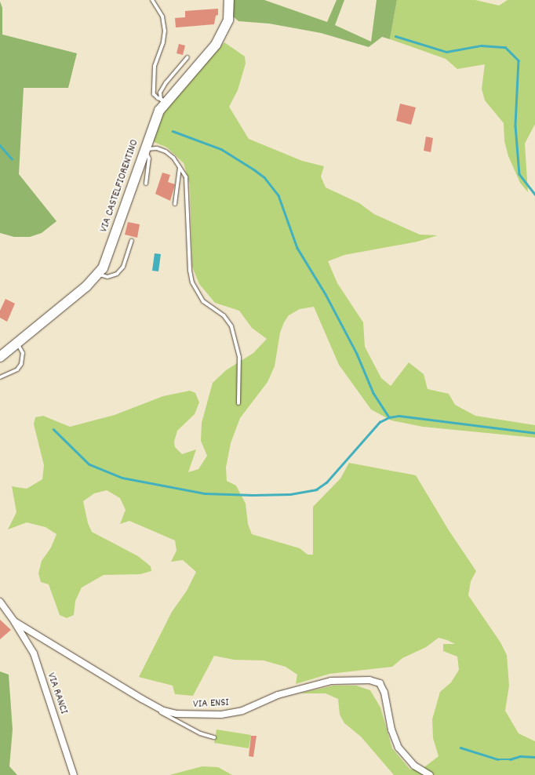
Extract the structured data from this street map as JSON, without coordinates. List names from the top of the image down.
{
  "streets": {
    "street": ["VIA CASTELFIORENTINO", "VIA RANCI", "VIA ENSI"]
  },
  "crossings": [
    ["VIA RANCI", "VIA ENSI"]
  ]
}
